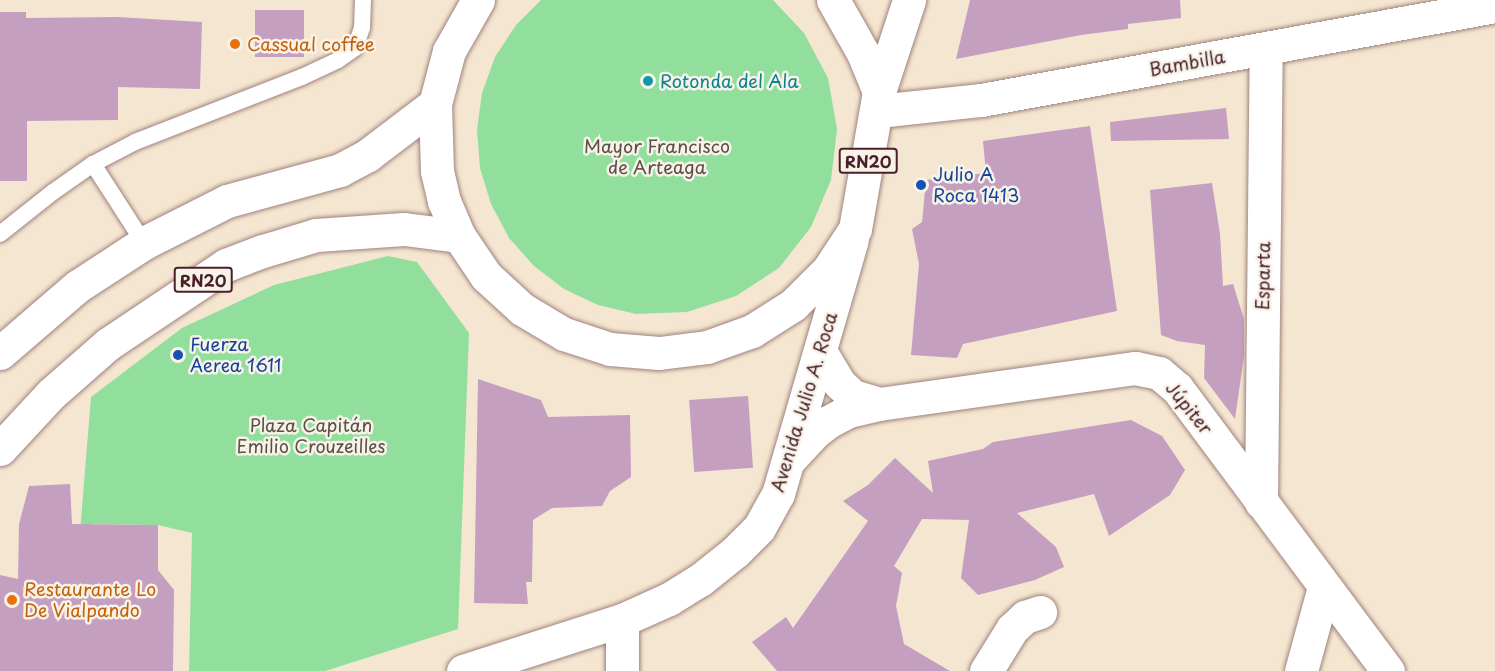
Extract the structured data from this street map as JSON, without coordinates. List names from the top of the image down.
{
  "streets": {
    "main road": [
      "Bambilla",
      "RN20",
      "Esparta",
      "Avenida Julio A. Roca",
      "Júpiter"
    ]
  },
  "crossings": [
    ["Bambilla", "Esparta"],
    ["Bambilla", "Avenida Julio A. Roca"],
    ["RN20", "Avenida Julio A. Roca"],
    ["Esparta", "Júpiter"],
    ["Avenida Julio A. Roca", "Júpiter"]
  ],
  "parks": ["Mayor Francisco de Arteaga", "Plaza Capitán Emilio Crouzeilles"],
  "places": [
    "Cassual coffee",
    "Rotonda del Ala",
    "Julio A Roca 1413",
    "Fuerza Aerea 1611",
    "Restaurante Lo De Vialpando"
  ]
}
